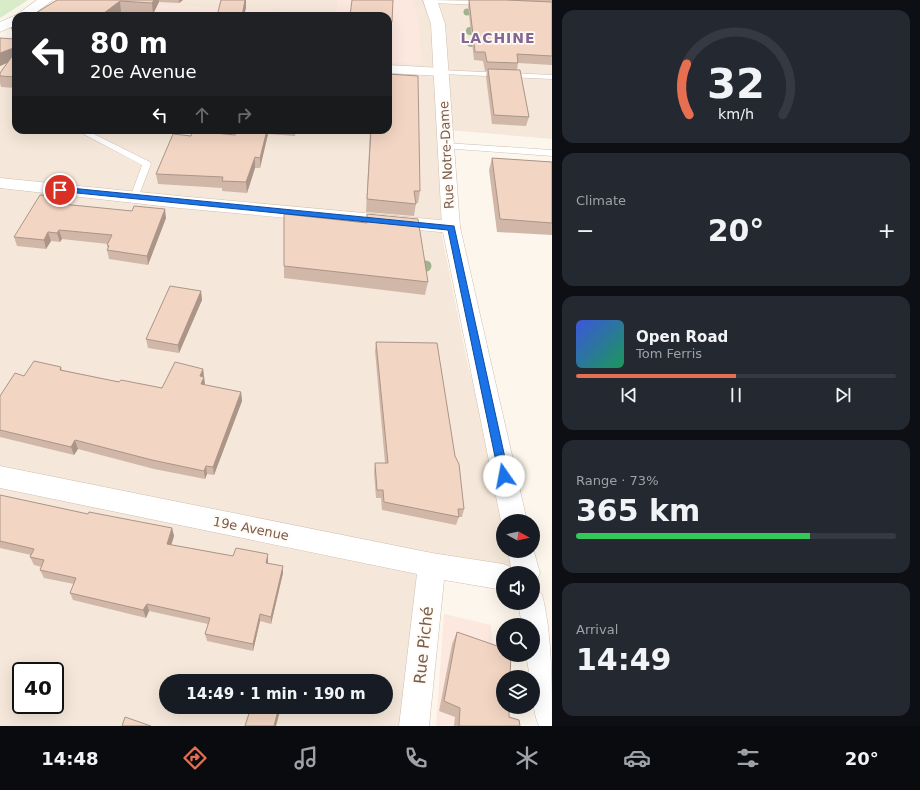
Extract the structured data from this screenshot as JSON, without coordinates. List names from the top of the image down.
{
  "streets": {
    "street": ["Rue Notre-Dame", "19e Avenue", "Rue Piché"]
  },
  "crossings": [
    ["19e Avenue", "Rue Piché"]
  ],
  "districts": ["LACHINE"],
  "north": "right",
  "page": {
    "turn": ["80 m", "20e Avenue"],
    "tile": [
      "Climate",
      ["Range · 73%", "365 km"],
      ["Arrival", "14:49"]
    ],
    "heat": ["−", "20°", "+"],
    "song": ["Open Road", "Tom Ferris"],
    "limit": "40",
    "trip": "14:49 · 1 min · 190 m",
    "tabs": ["14:48", "20°"],
    "gauge": ["32", "km/h"]
  }
}
